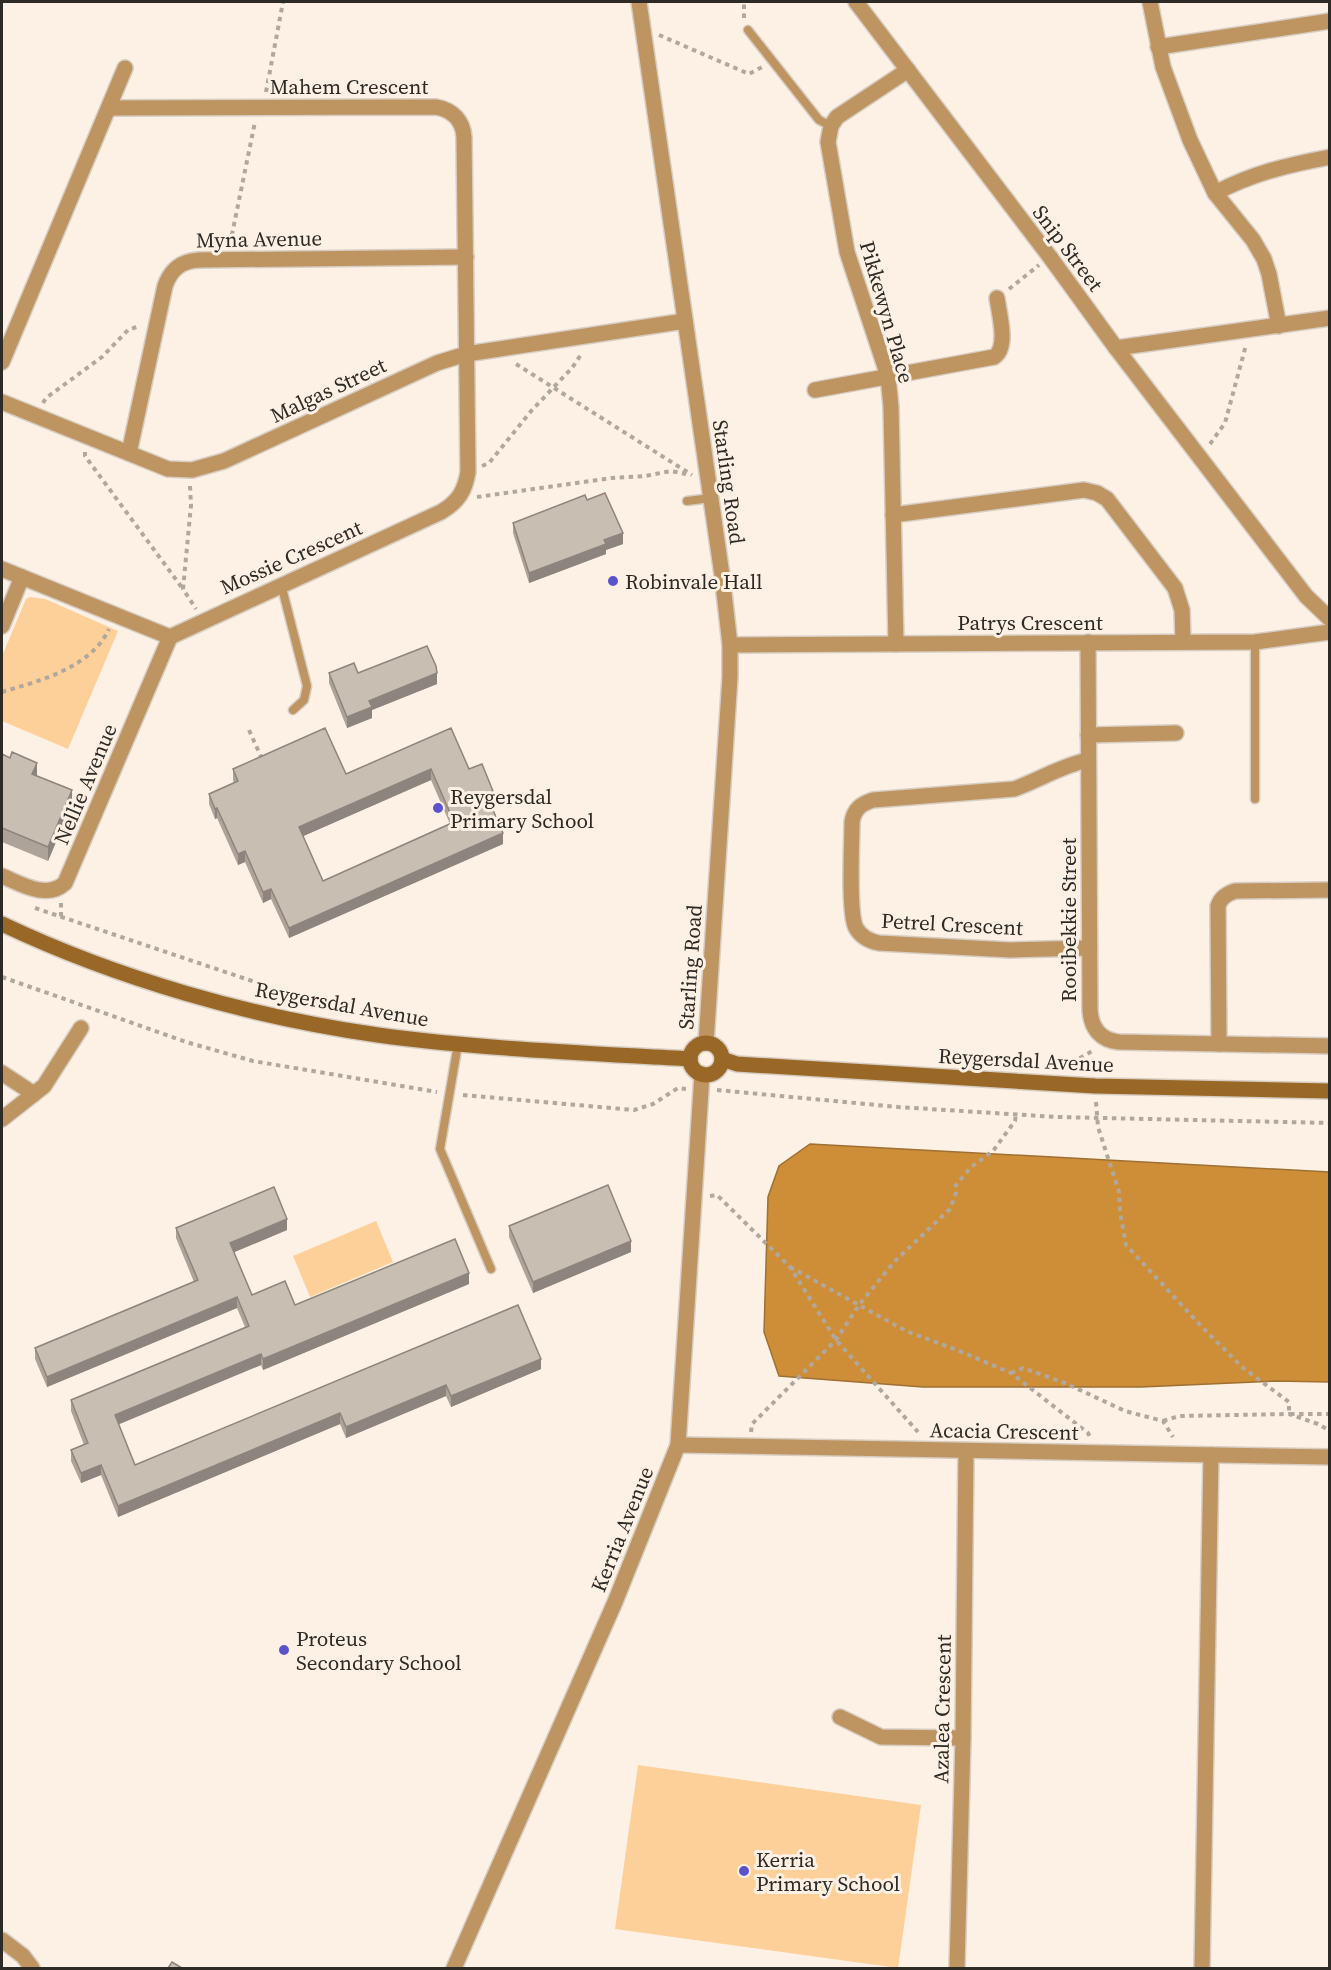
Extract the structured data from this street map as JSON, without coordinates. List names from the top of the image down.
{
  "streets": {
    "main road": ["Reygersdal Avenue"],
    "street": [
      "Mahem Crescent",
      "Myna Avenue",
      "Snip Street",
      "Pikkewyn Place",
      "Malgas Street",
      "Starling Road",
      "Mossie Crescent",
      "Patrys Crescent",
      "Nellie Avenue",
      "Rooibekkie Street",
      "Petrel Crescent",
      "Acacia Crescent",
      "Kerria Avenue",
      "Azalea Crescent"
    ]
  },
  "crossings": [
    ["Mahem Crescent", "Myna Avenue"],
    ["Mahem Crescent", "Malgas Street"],
    ["Myna Avenue", "Malgas Street"],
    ["Pikkewyn Place", "Patrys Crescent"],
    ["Malgas Street", "Starling Road"],
    ["Starling Road", "Patrys Crescent"],
    ["Starling Road", "Reygersdal Avenue"],
    ["Starling Road", "Kerria Avenue"],
    ["Mossie Crescent", "Nellie Avenue"],
    ["Patrys Crescent", "Rooibekkie Street"],
    ["Rooibekkie Street", "Petrel Crescent"],
    ["Reygersdal Avenue", "Kerria Avenue"],
    ["Acacia Crescent", "Kerria Avenue"],
    ["Acacia Crescent", "Azalea Crescent"]
  ],
  "places": [
    "Robinvale Hall",
    "Reygersdal Primary School",
    "Proteus Secondary School",
    "Kerria Primary School"
  ]
}
